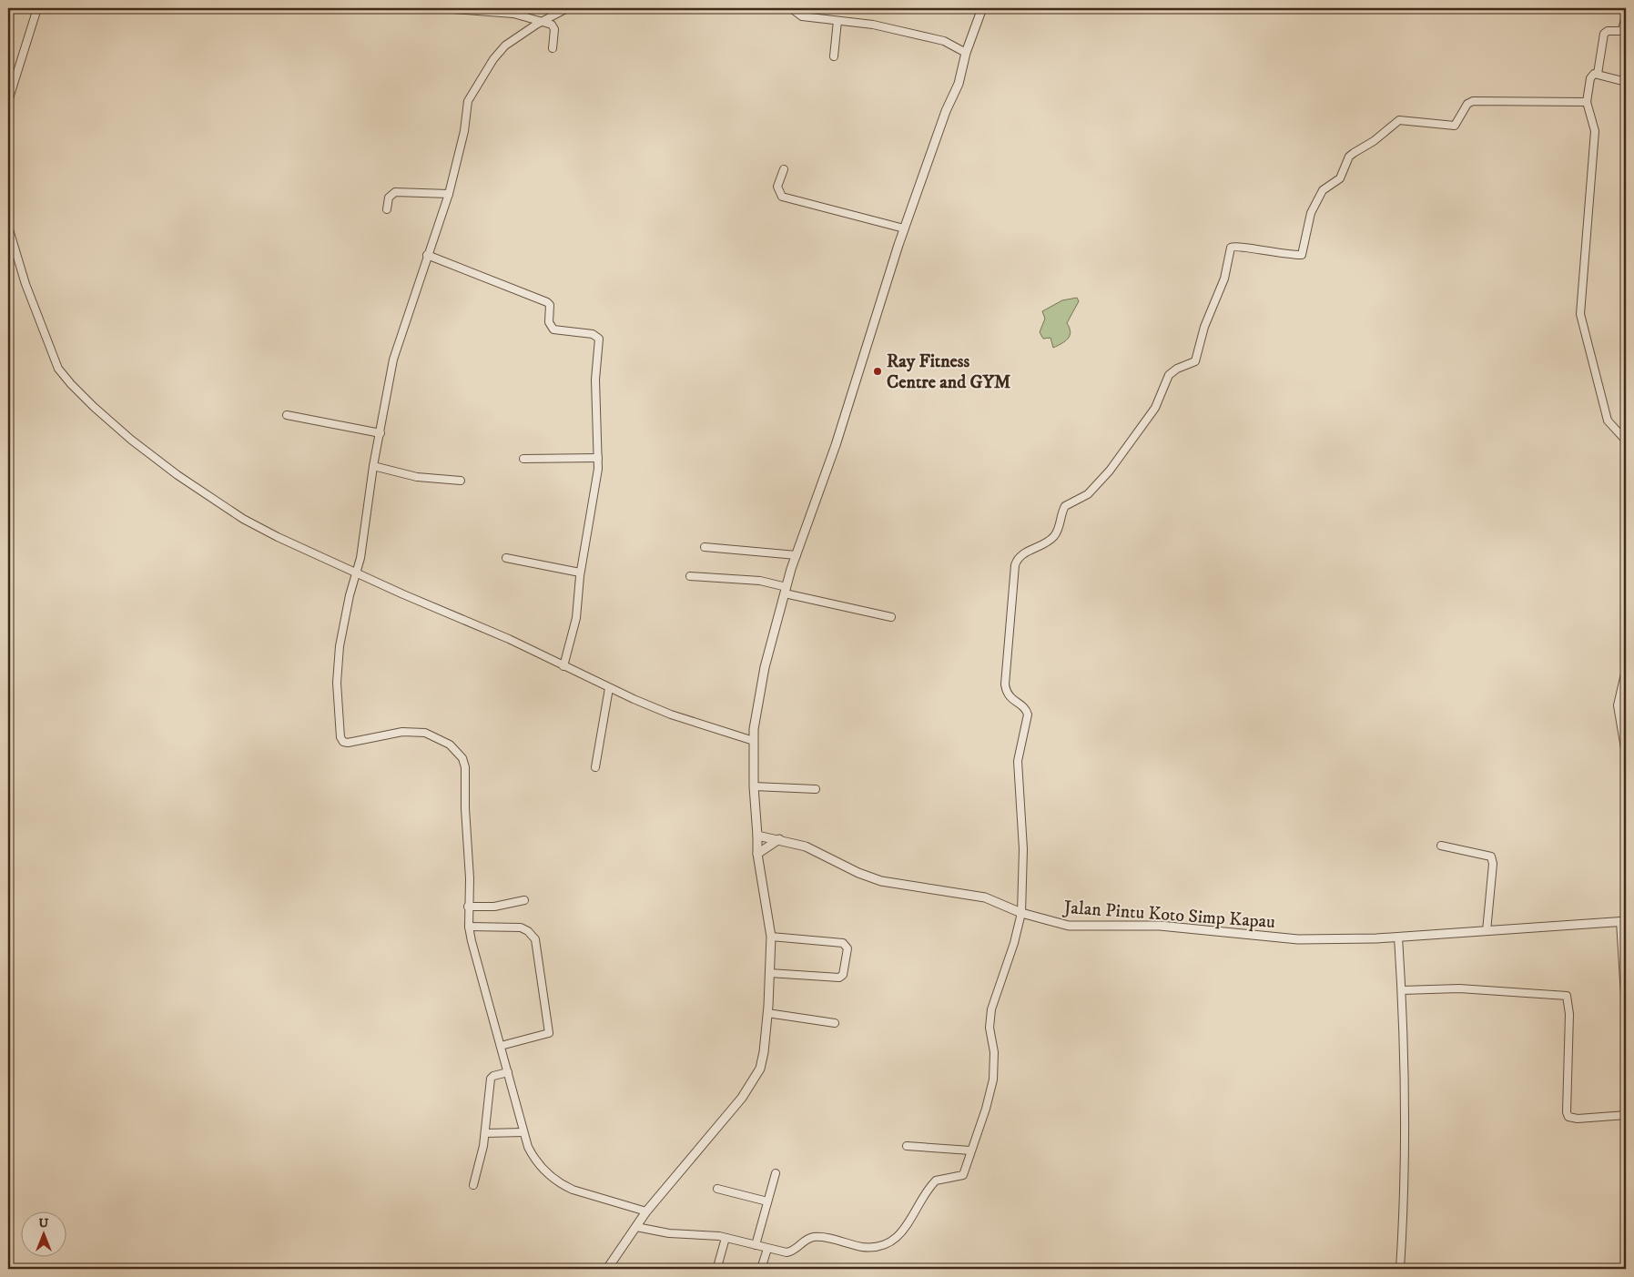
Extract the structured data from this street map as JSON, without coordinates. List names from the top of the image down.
{
  "streets": {
    "street": ["Jalan Pintu Koto Simp Kapau"]
  },
  "places": ["Ray Fitness Centre and GYM"],
  "north": "top"
}
